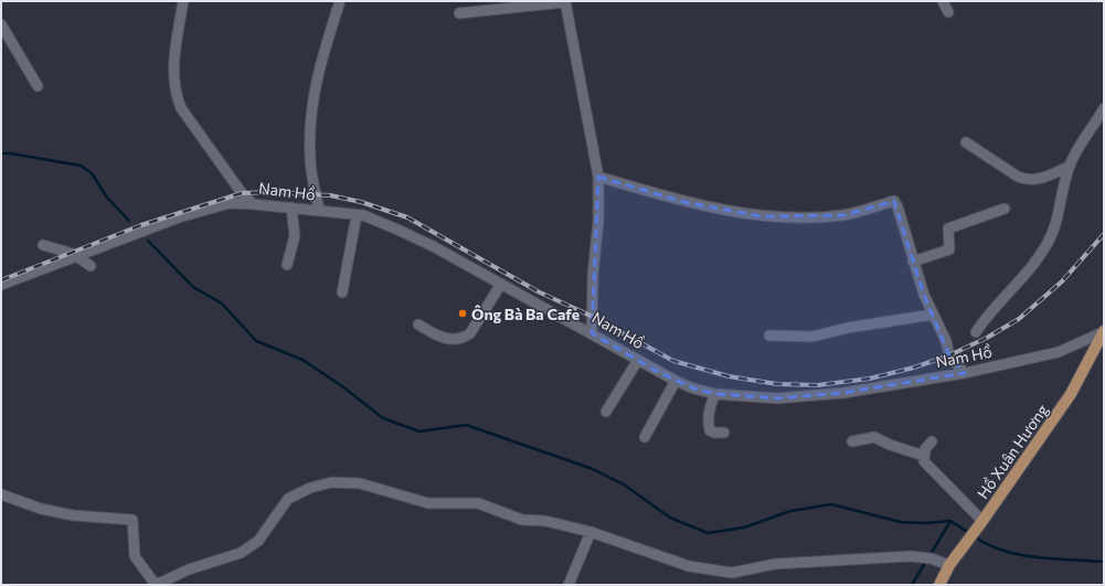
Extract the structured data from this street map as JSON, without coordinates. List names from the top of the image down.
{
  "streets": {
    "main road": ["Hồ Xuân Hương"],
    "street": ["Nam Hồ"]
  },
  "crossings": [
    ["Nam Hồ", "Hồ Xuân Hương"]
  ],
  "places": ["Ông Bà Ba Cafe"]
}
